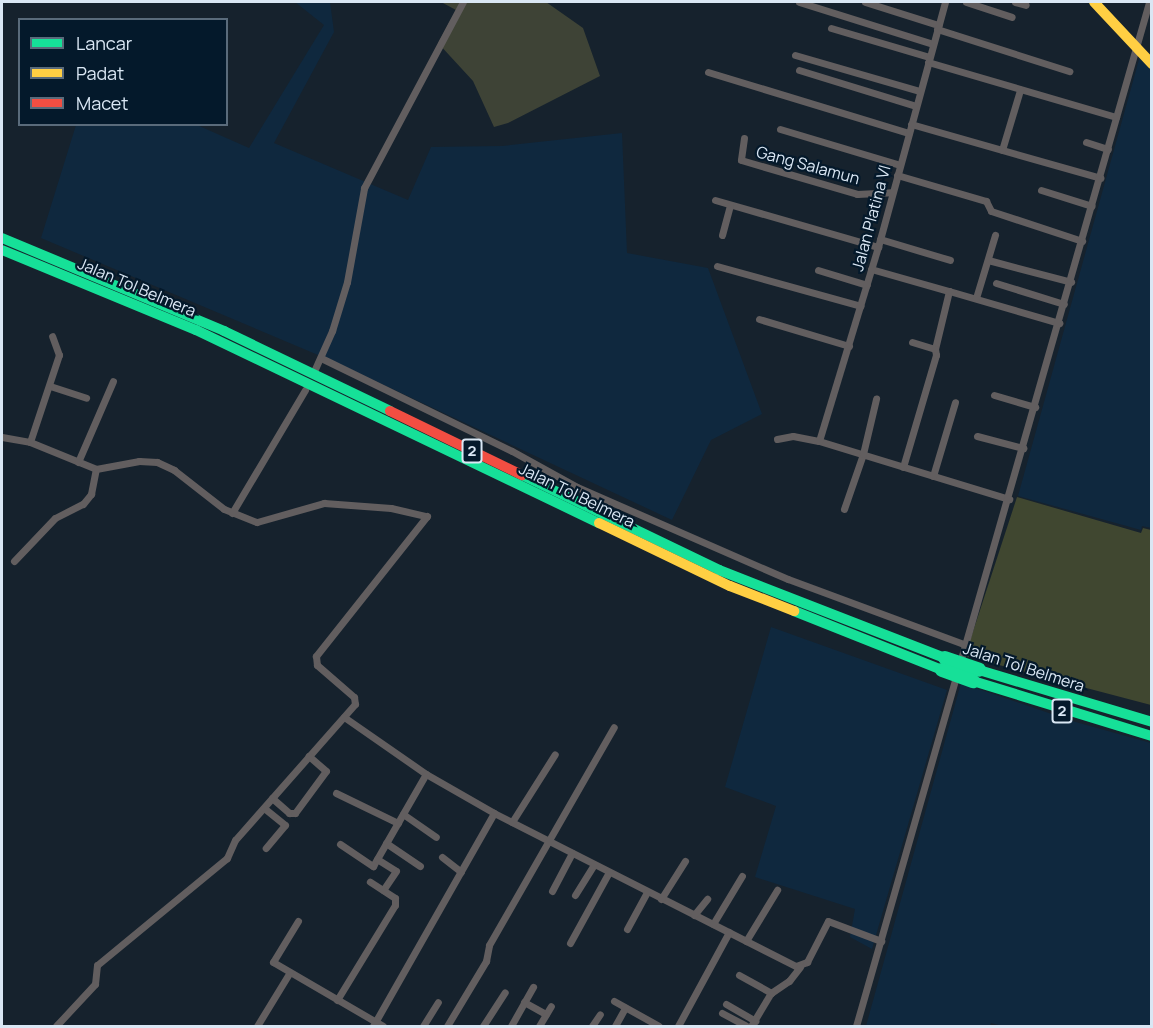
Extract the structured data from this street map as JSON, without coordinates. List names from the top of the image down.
{
  "streets": {
    "main road": ["Jalan Tol Belmera", "2"],
    "street": ["Gang Salamun", "Jalan Platina VI"]
  },
  "crossings": [
    ["Gang Salamun", "Jalan Platina VI"]
  ],
  "legend": ["Lancar", "Padat", "Macet"]
}
